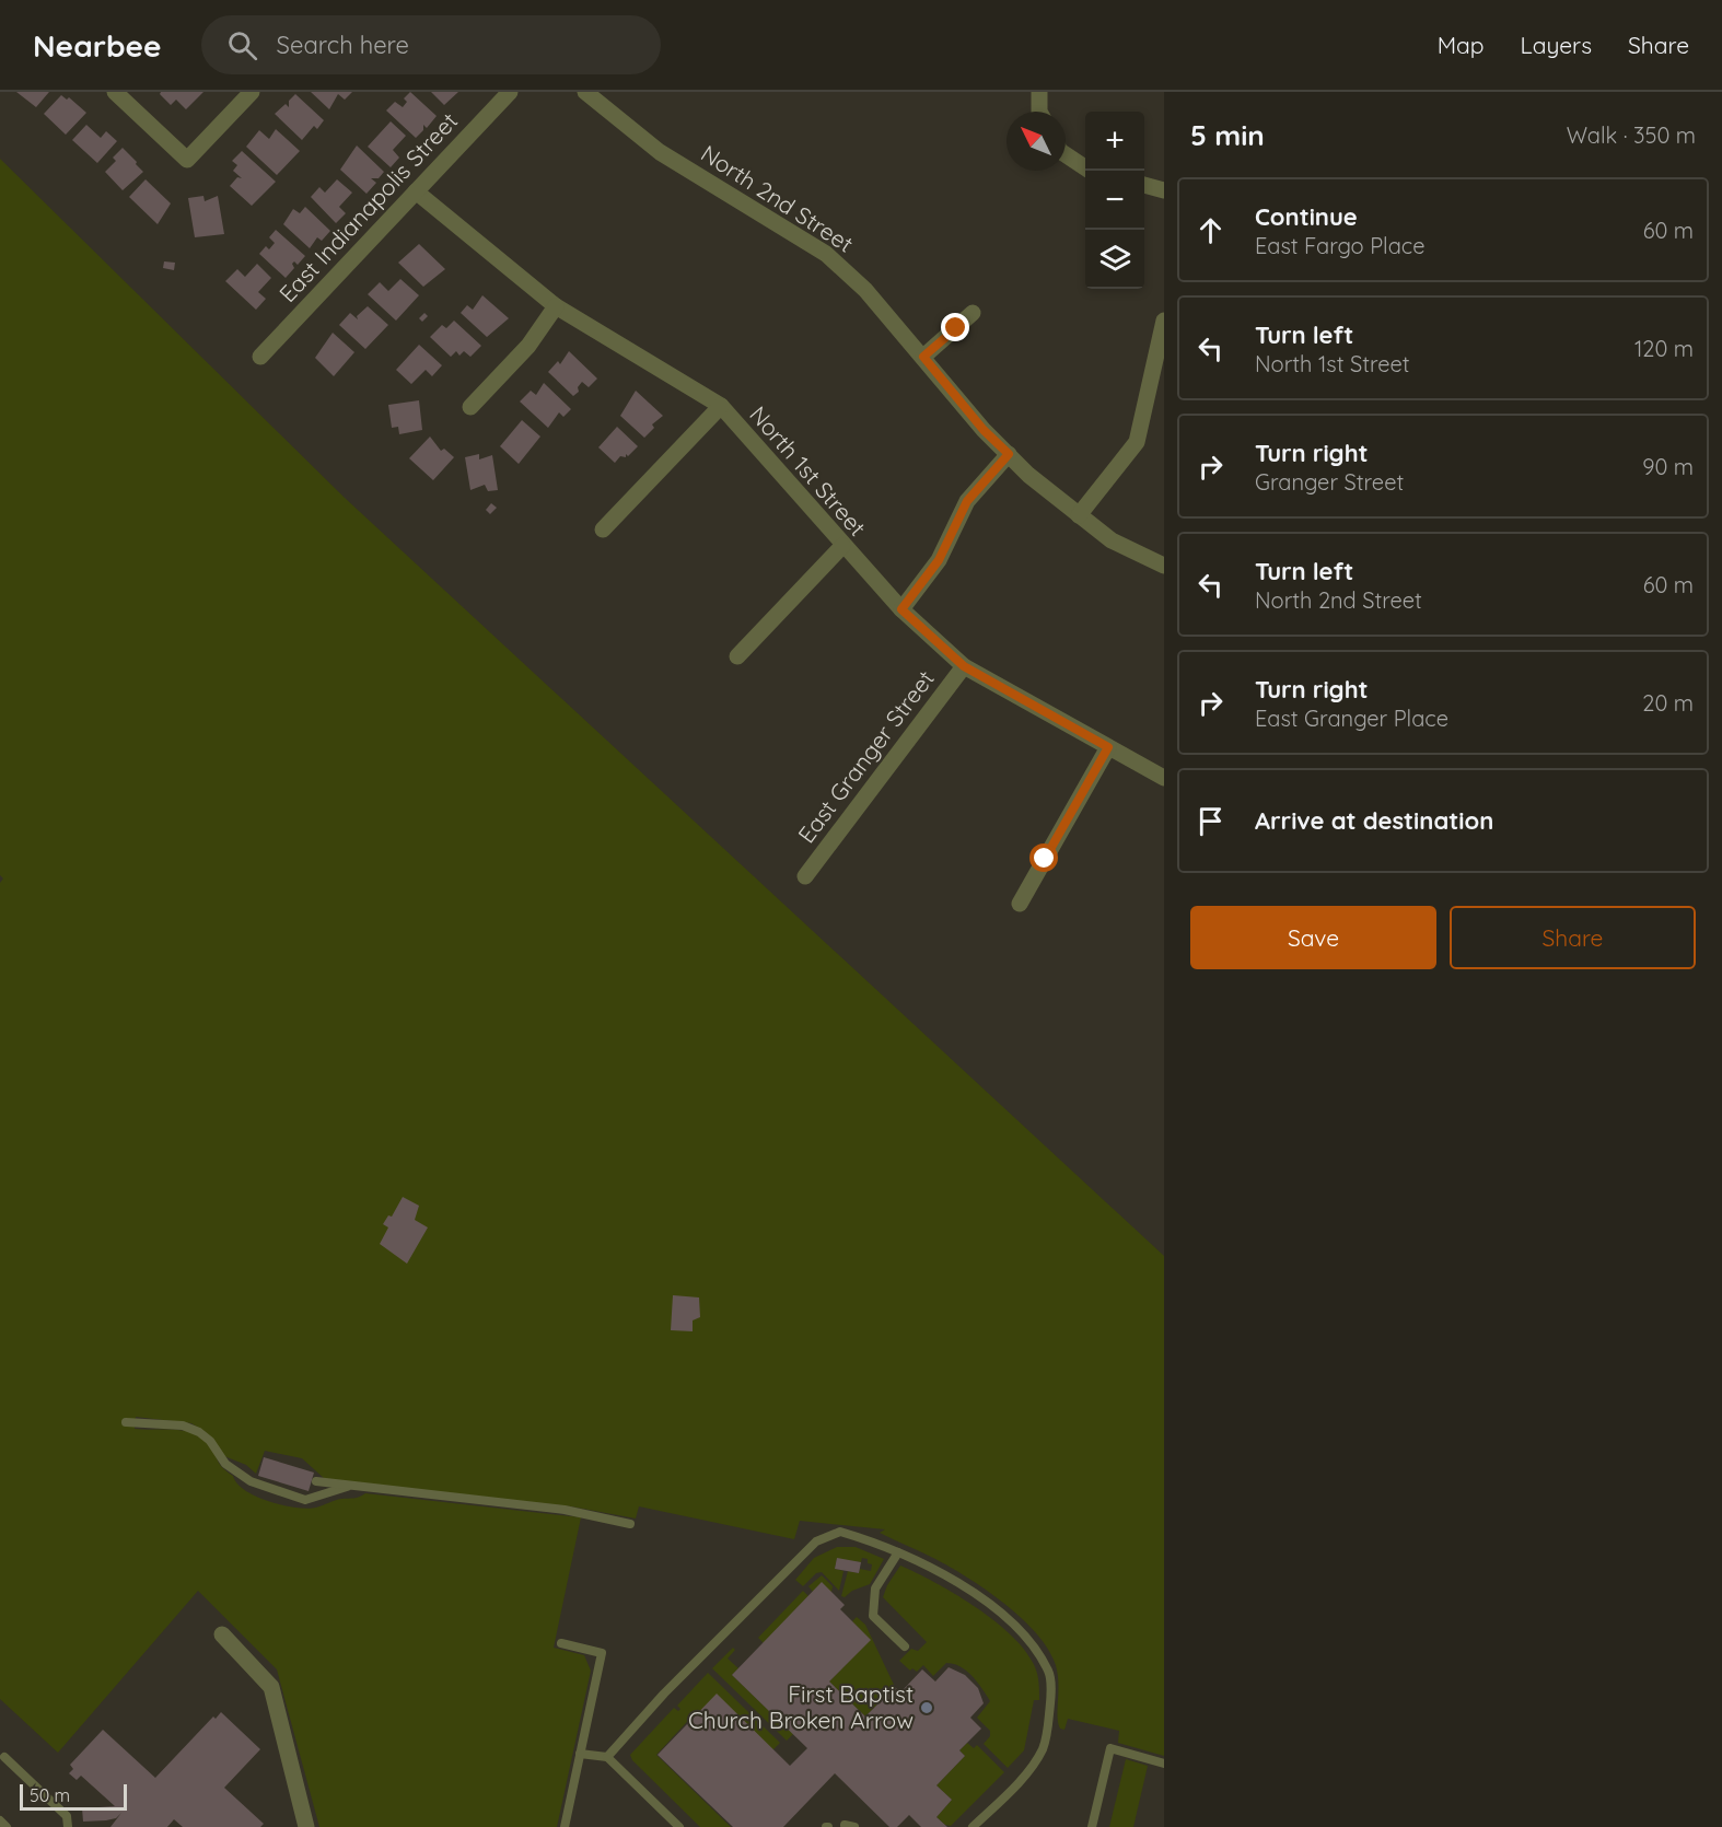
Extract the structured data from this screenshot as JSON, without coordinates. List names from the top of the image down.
{
  "streets": {
    "street": [
      "North 2nd Street",
      "East Indianapolis Street",
      "North 1st Street",
      "East Granger Street"
    ]
  },
  "crossings": [
    ["East Indianapolis Street", "North 1st Street"],
    ["North 1st Street", "East Granger Street"]
  ],
  "places": ["First Baptist Church Broken Arrow"],
  "scale_bar": "50 m",
  "north": "top left",
  "page": {
    "header": "Nearbee",
    "search": "Search here",
    "nav": ["Map", "Layers", "Share"],
    "heading": ["5 min", "Walk · 350 m"],
    "map_buttons": ["+", "−"],
    "list": [
      ["Continue", "East Fargo Place", "60 m"],
      ["Turn left", "North 1st Street", "120 m"],
      ["Turn right", "Granger Street", "90 m"],
      ["Turn left", "North 2nd Street", "60 m"],
      ["Turn right", "East Granger Place", "20 m"],
      "Arrive at destination"
    ],
    "buttons": ["Save", "Share"],
    "scale": "50 m"
  }
}
